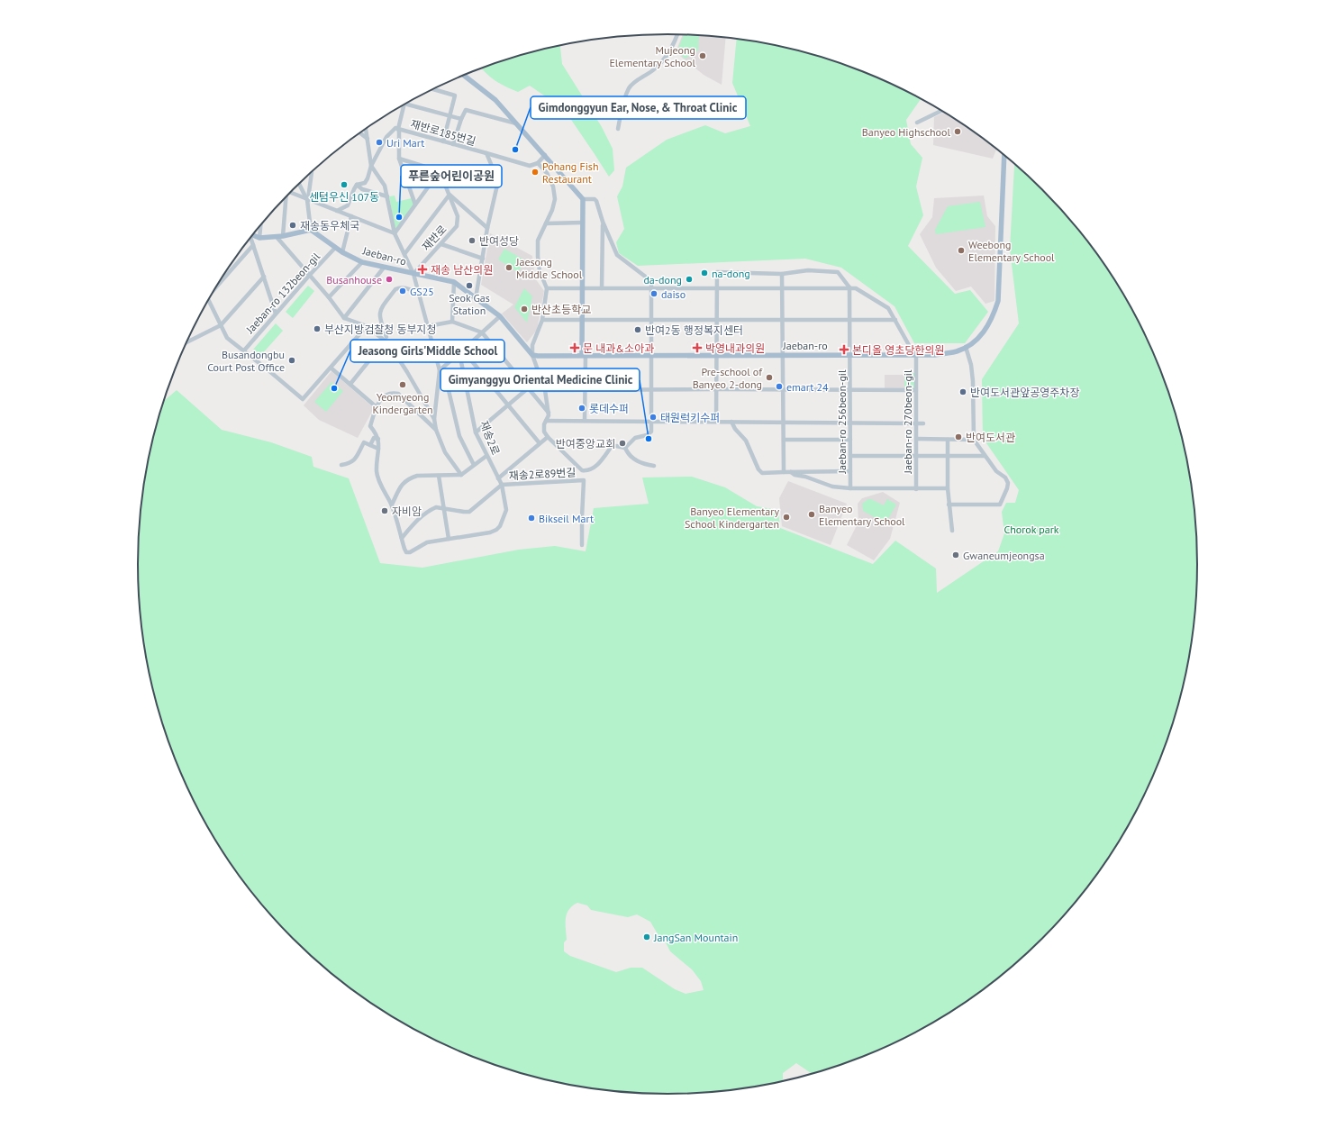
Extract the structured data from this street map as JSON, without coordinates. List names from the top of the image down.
{
  "streets": {
    "main road": ["Jaeban-ro"],
    "street": [
      "재반로185번길",
      "재반로",
      "Jaeban-ro 132beon-gil",
      "Jaeban-ro 256beon-gil",
      "Jaeban-ro 270beon-gil",
      "재송2로",
      "재송2로89번길"
    ]
  },
  "crossings": [
    ["재반로185번길", "Jaeban-ro"],
    ["재반로", "Jaeban-ro"],
    ["Jaeban-ro", "Jaeban-ro 132beon-gil"],
    ["Jaeban-ro", "Jaeban-ro 256beon-gil"],
    ["Jaeban-ro", "Jaeban-ro 270beon-gil"],
    ["재송2로", "재송2로89번길"]
  ],
  "parks": ["Chorok park"],
  "places": {
    "other": [
      "Mujeong Elementary School",
      "Banyeo Highschool",
      "Uri Mart",
      "Gimdonggyun Ear, Nose, & Throat Clinic",
      "Pohang Fish Restaurant",
      "센텀우신 107동",
      "푸른숲어린이공원",
      "재송동우체국",
      "반여성당",
      "Weebong Elementary School",
      "Jaesong Middle School",
      "na-dong",
      "Busanhouse",
      "da-dong",
      "Seok Gas Station",
      "GS25",
      "daiso",
      "반산초등학교",
      "부산지방검찰청 동부지청",
      "반여2동 행정복지센터",
      "Busandongbu Court Post Office",
      "Pre-school of Banyeo 2-dong",
      "Yeomyeong Kindergarten",
      "emart 24",
      "Jeasong Girls'Middle School",
      "반여도서관앞공영주차장",
      "롯데수퍼",
      "태원럭키수퍼",
      "반여도서관",
      "Gimyanggyu Oriental Medicine Clinic",
      "반여중앙교회",
      "자비암",
      "Banyeo Elementary School",
      "Banyeo Elementary School Kindergarten",
      "Bikseil Mart",
      "Gwaneumjeongsa",
      "JangSan Mountain"
    ],
    "health": [
      "재송 남산의원",
      "문 내과&소아과",
      "박영내과의원",
      "본디올 영초당한의원"
    ]
  }
}
